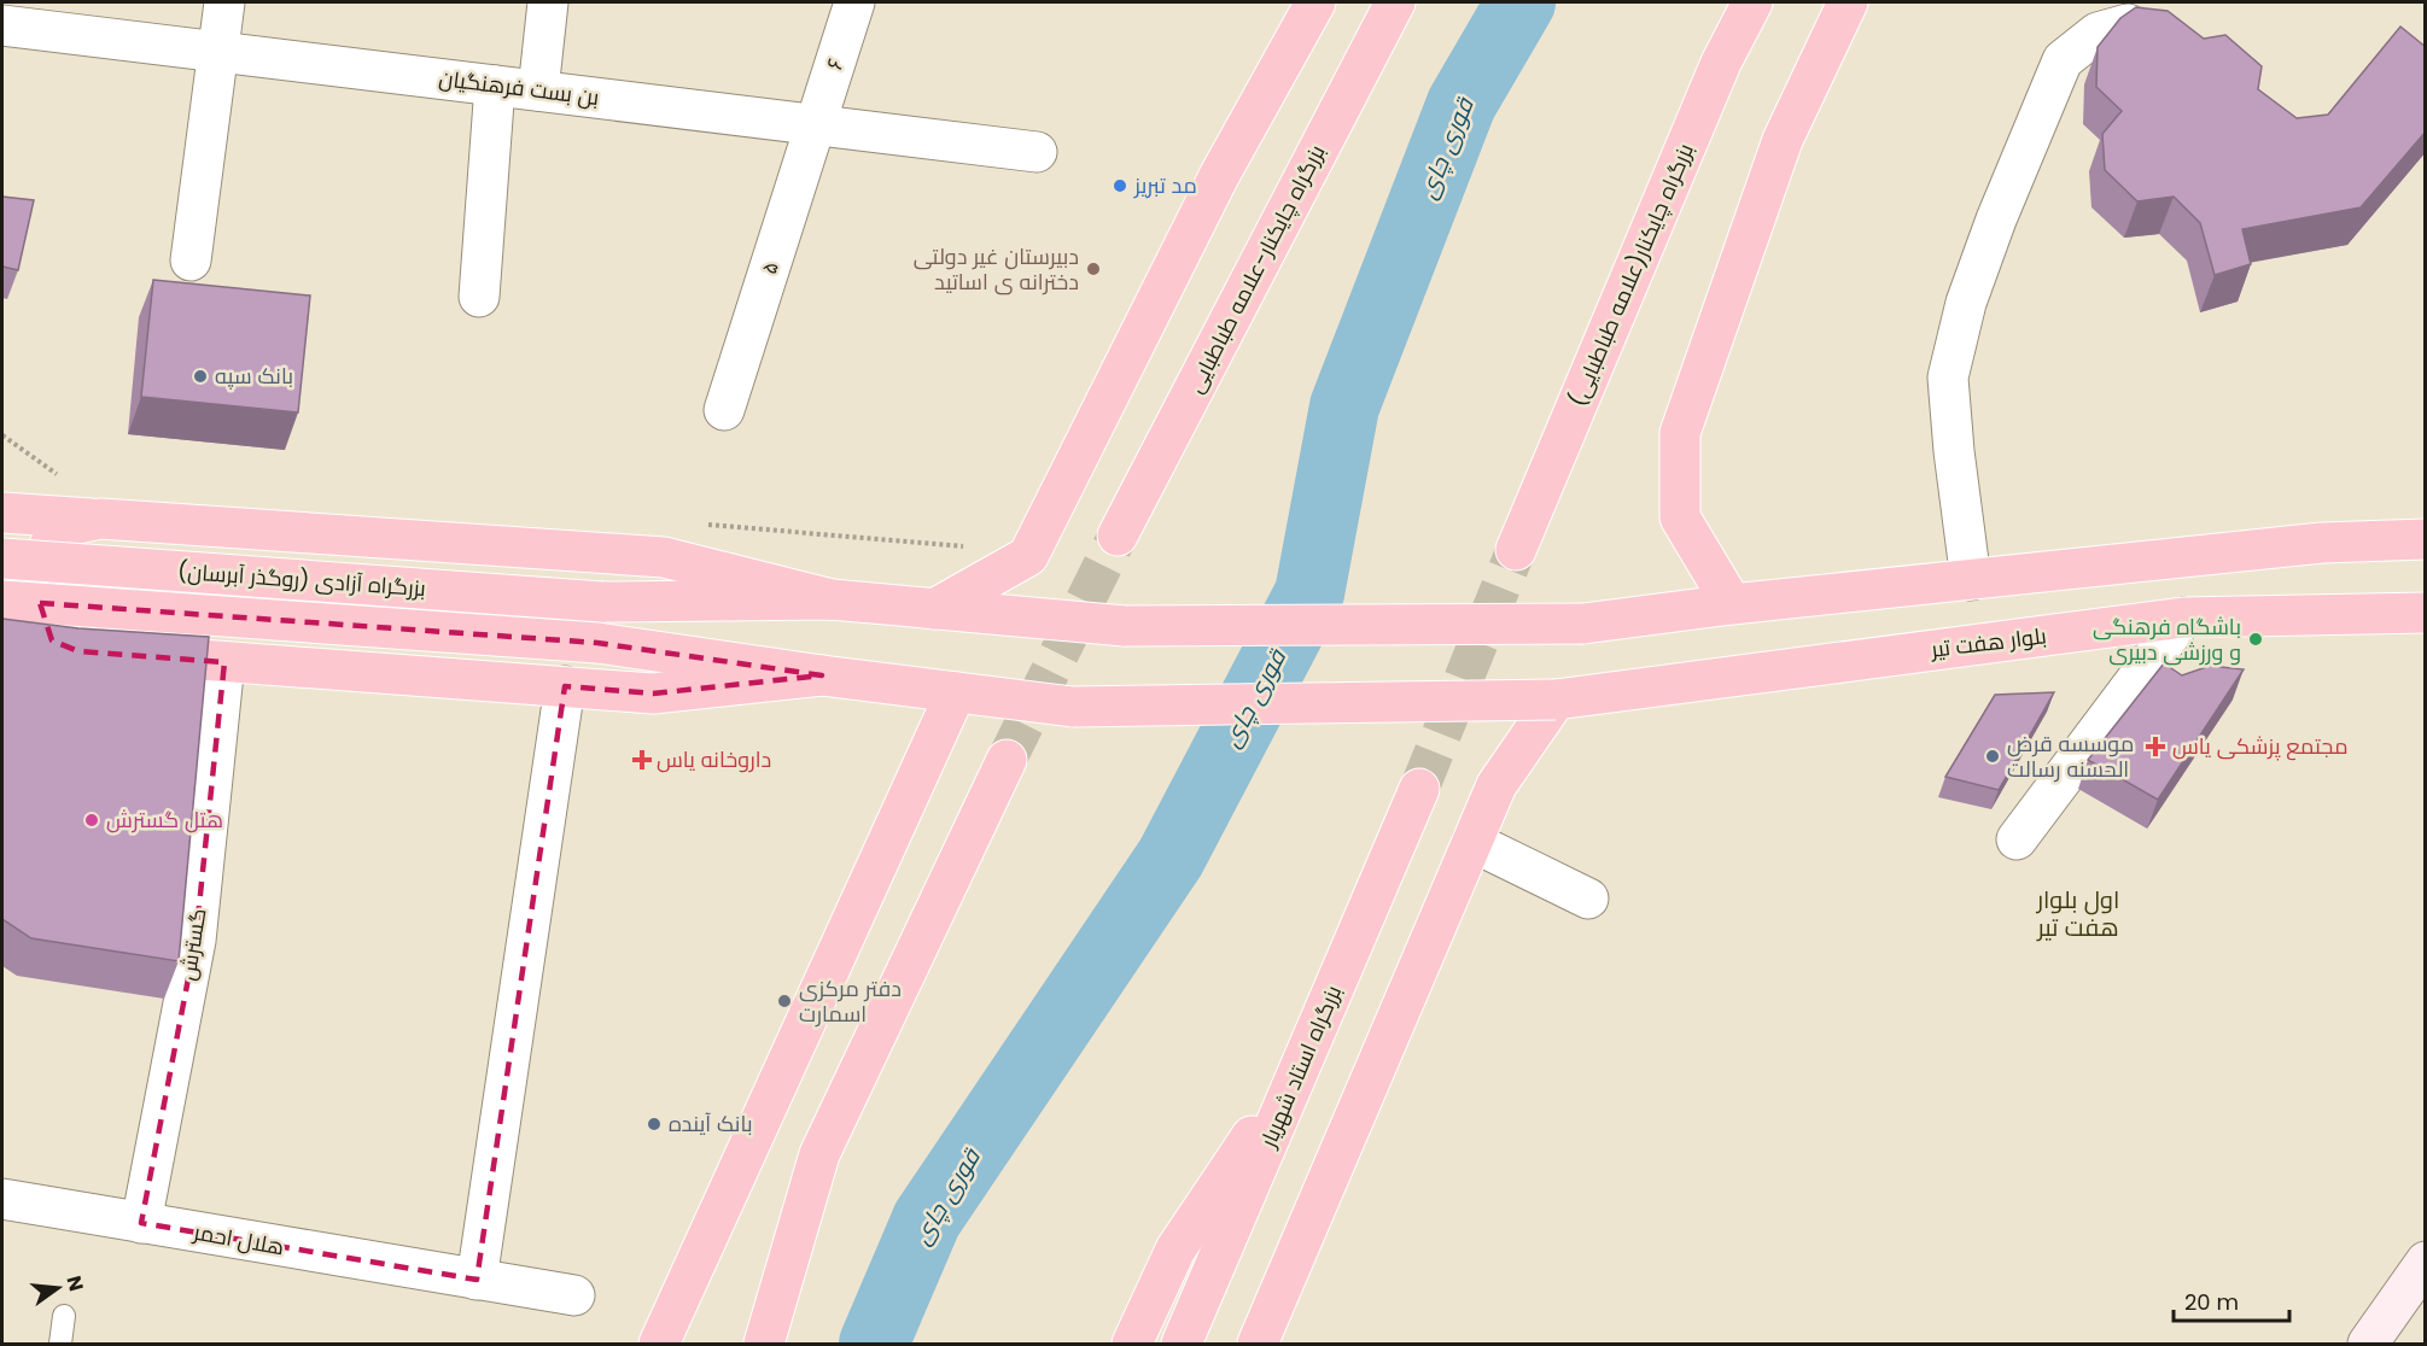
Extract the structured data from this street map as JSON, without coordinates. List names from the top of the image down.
{
  "streets": {
    "highway": [
      "بزرگراه چایکنار-علامه طباطبایی",
      "بزرگراه چایکنار(علامه طباطبایی)",
      "بزرگراه آزادی (روگذر آبرسان)",
      "بلوار هفت تیر",
      "بزرگراه استاد شهریار"
    ],
    "street": [
      "۶",
      "بن بست فرهنگیان",
      "۵",
      "گسترش",
      "هلال احمر"
    ]
  },
  "crossings": [
    ["۶", "بن بست فرهنگیان"],
    ["۶", "۵"],
    ["بن بست فرهنگیان", "۵"],
    ["بزرگراه آزادی (روگذر آبرسان)", "بلوار هفت تیر"],
    ["گسترش", "هلال احمر"]
  ],
  "districts": ["اول بلوار هفت تیر"],
  "water": ["قوری چای"],
  "places": {
    "other": [
      "مد تبریز",
      "دبیرستان غیر دولتی دخترانه ی اساتید",
      "بانک سپه",
      "باشگاه فرهنگی و ورزشی دبیری",
      "موسسه قرض الحسنه رسالت",
      "هتل گسترش",
      "دفتر مرکزی اسمارت",
      "بانک آینده"
    ],
    "health": ["مجتمع پزشکی یاس", "داروخانه یاس"]
  },
  "scale_bar": "20 m",
  "north": "right"
}
